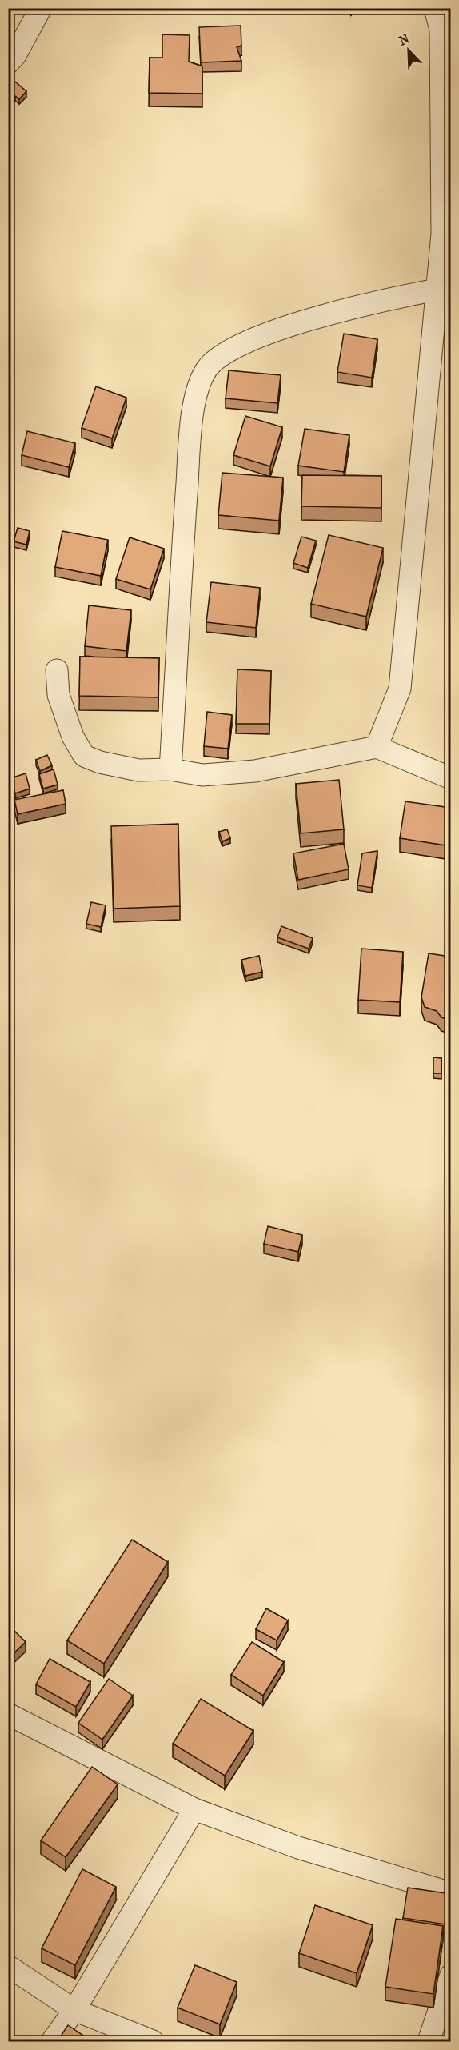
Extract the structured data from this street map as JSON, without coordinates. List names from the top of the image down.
{
  "north": "top left"
}
